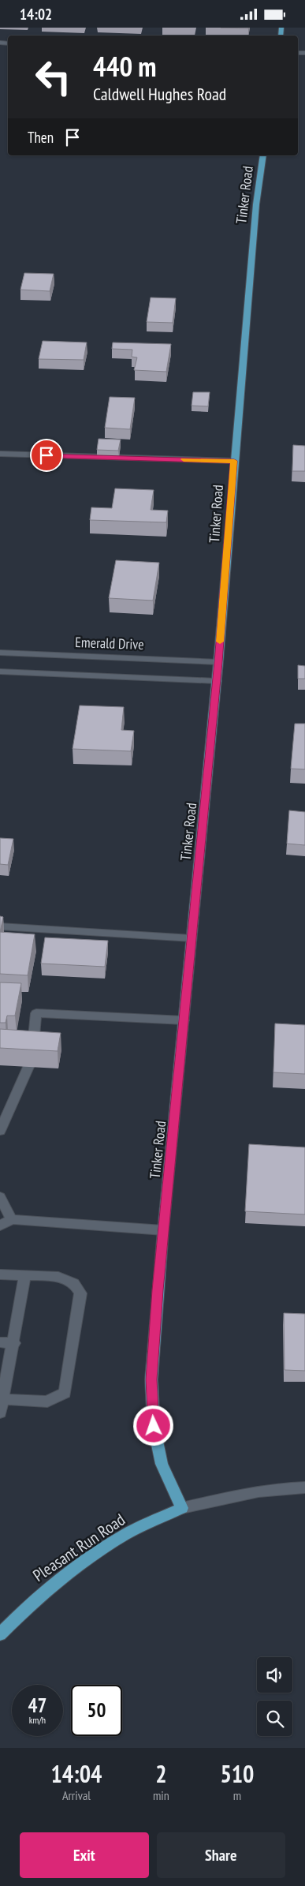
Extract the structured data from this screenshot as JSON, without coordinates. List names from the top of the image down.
{
  "streets": {
    "main road": ["Tinker Road", "Pleasant Run Road"],
    "street": ["Emerald Drive"]
  },
  "crossings": [
    ["Tinker Road", "Emerald Drive"],
    ["Tinker Road", "Pleasant Run Road"]
  ],
  "page": {
    "status": "14:02",
    "turn": ["440 m", "Caldwell Hughes Road"],
    "then": "Then",
    "speed": "47 km/h",
    "limit": "50",
    "eta": [
      "14:04",
      "Arrival",
      "2",
      "min",
      "510",
      "m"
    ],
    "buttons": ["Exit", "Share"]
  }
}
